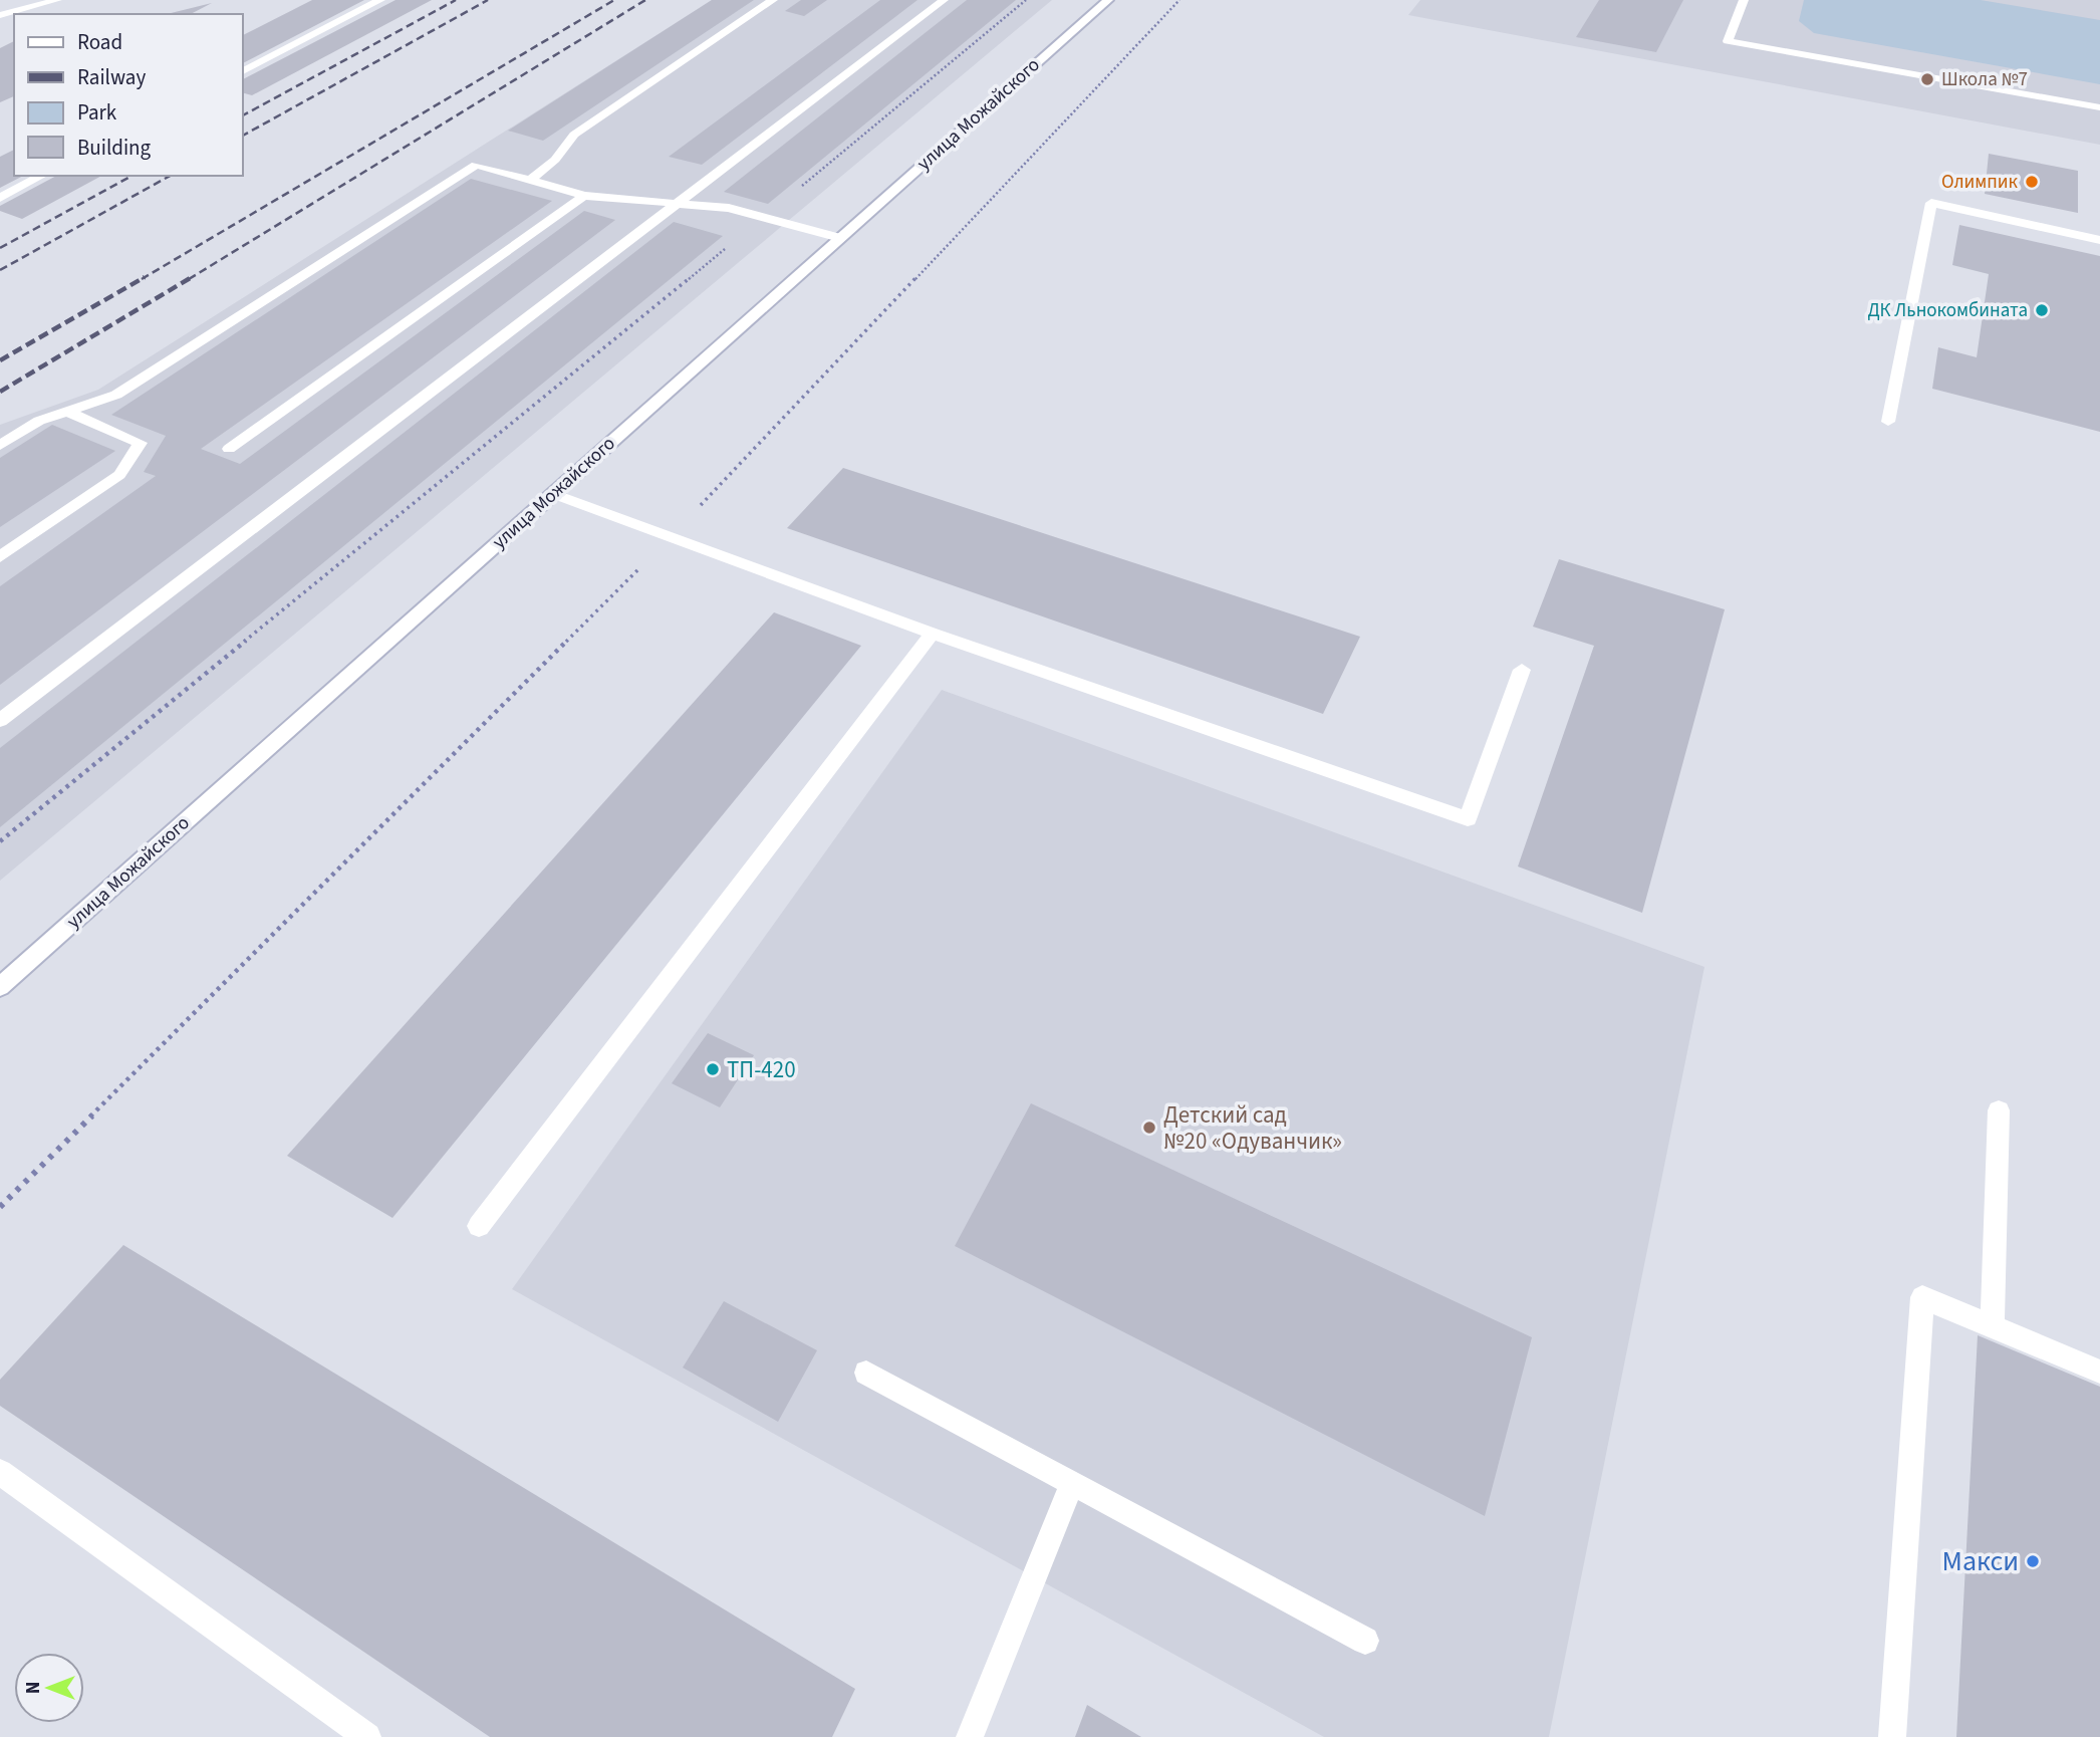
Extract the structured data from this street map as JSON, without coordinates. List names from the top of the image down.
{
  "streets": {
    "main road": ["улица Можайского"]
  },
  "places": [
    "Школа №7",
    "Олимпик",
    "ДК Льнокомбината",
    "ТП-420",
    "Детский сад №20 «Одуванчик»",
    "Макси"
  ],
  "legend": [
    "Road",
    "Railway",
    "Park",
    "Building"
  ],
  "north": "left"
}
